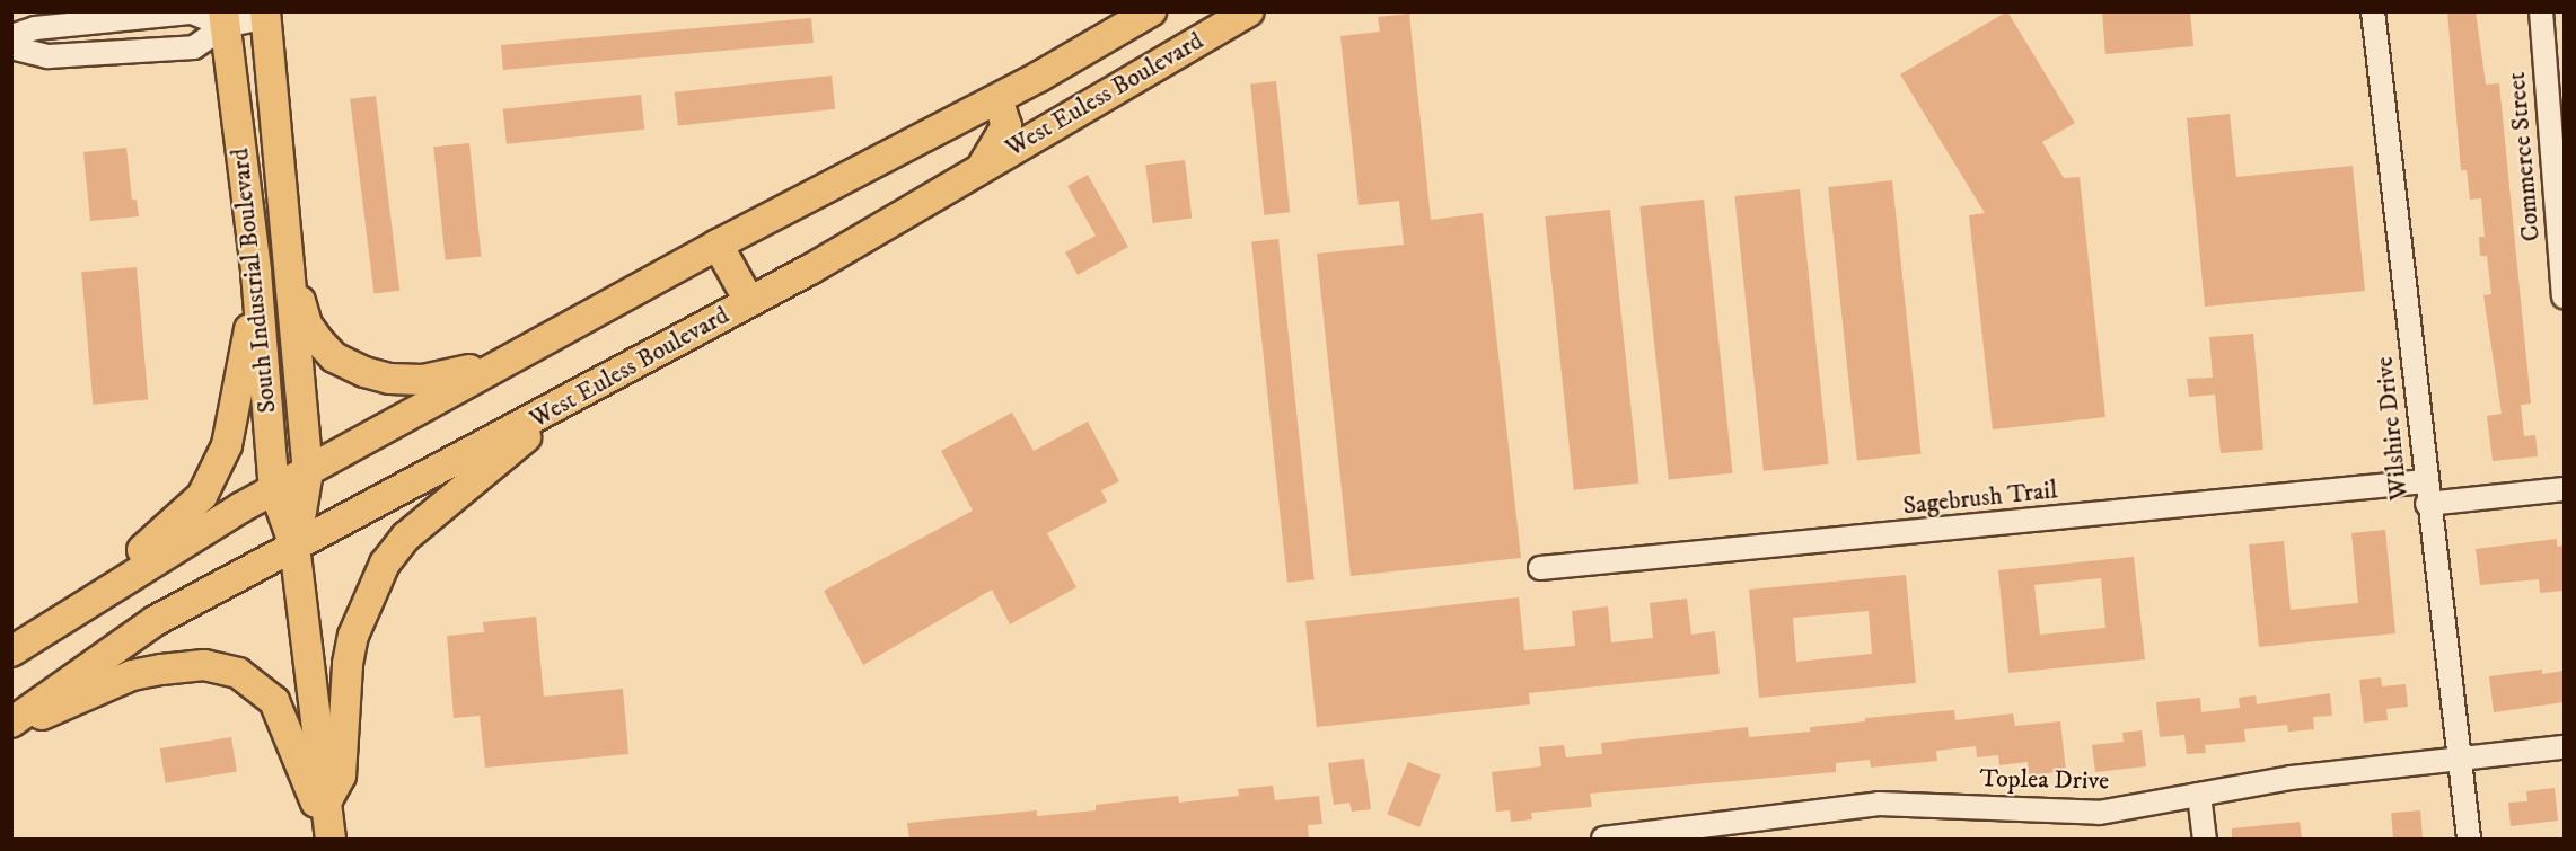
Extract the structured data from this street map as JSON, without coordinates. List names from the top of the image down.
{
  "streets": {
    "main road": ["West Euless Boulevard", "South Industrial Boulevard"],
    "street": [
      "Commerce Street",
      "Wilshire Drive",
      "Sagebrush Trail",
      "Toplea Drive"
    ]
  },
  "crossings": [
    ["West Euless Boulevard", "South Industrial Boulevard"],
    ["Wilshire Drive", "Sagebrush Trail"],
    ["Wilshire Drive", "Toplea Drive"]
  ]
}
